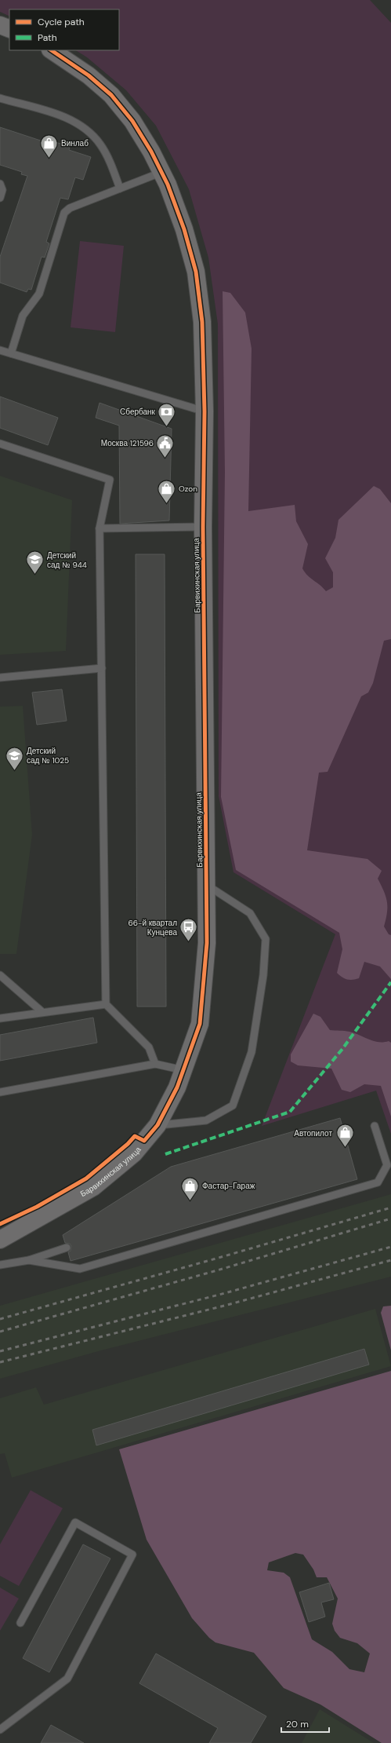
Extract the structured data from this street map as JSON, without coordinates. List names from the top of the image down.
{
  "streets": {
    "street": ["Барвихинская улица"]
  },
  "places": {
    "shop": [
      "Винлаб",
      "Ozon",
      "Автопилот",
      "Фастар-Гараж"
    ],
    "bank": ["Сбербанк"],
    "public building": ["Москва 121596"],
    "school or university": ["Детский сад № 944", "Детский сад № 1025"],
    "bus stop": ["66-й квартал Кунцева"]
  },
  "legend": ["Cycle path", "Path"],
  "scale_bar": "20 m"
}
